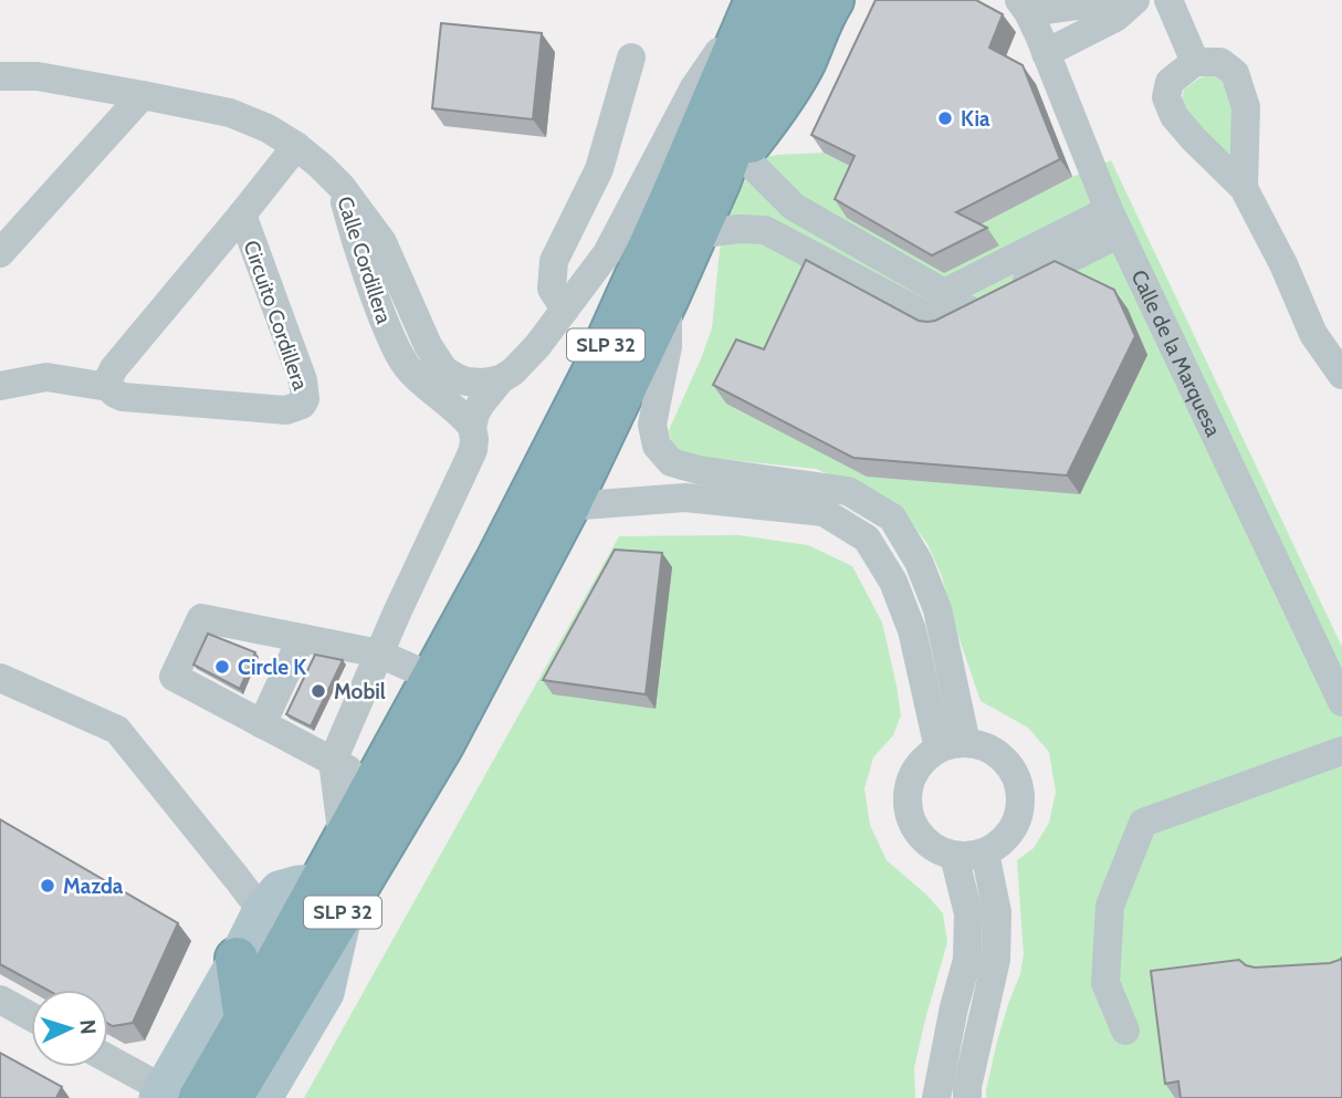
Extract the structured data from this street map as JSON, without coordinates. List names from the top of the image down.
{
  "streets": {
    "highway": ["SLP 32"],
    "street": ["Calle Cordillera", "Circuito Cordillera", "Calle de la Marquesa"]
  },
  "places": [
    "Kia",
    "Circle K",
    "Mobil",
    "Mazda"
  ],
  "north": "right"
}
